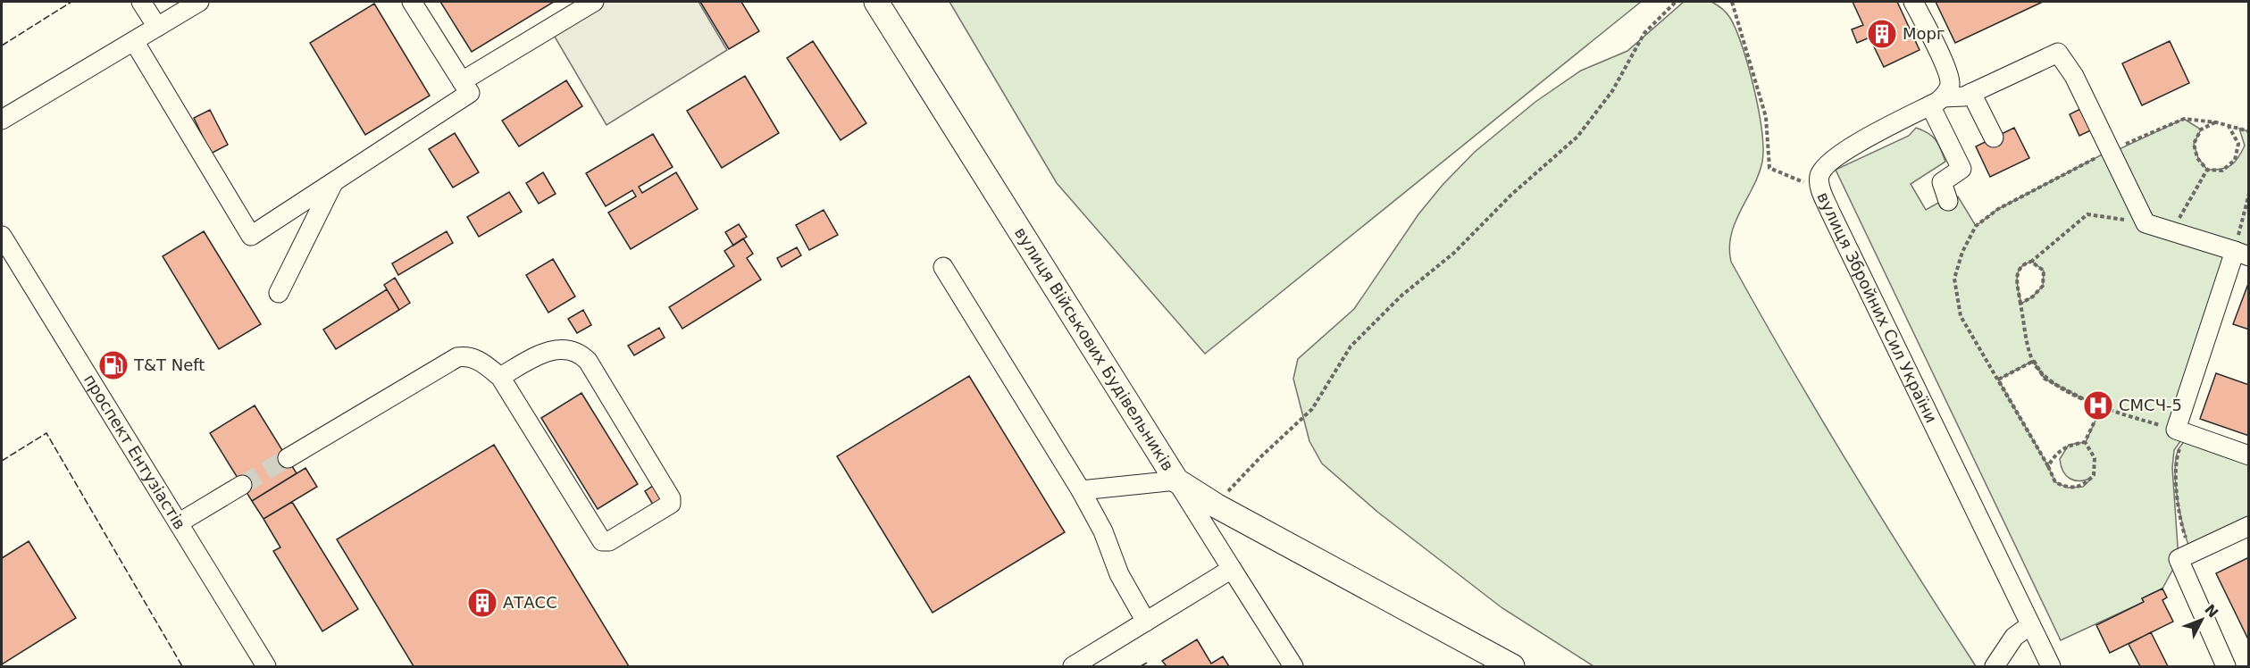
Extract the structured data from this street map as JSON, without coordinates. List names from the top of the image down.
{
  "streets": {
    "main road": ["вулиця Військових Будівельників"],
    "street": ["вулиця Збройних Сил України", "проспект Ентузіастів"]
  },
  "places": {
    "building": ["Морг", "АТАСС"],
    "fuel station": ["T&T Neft"],
    "hospital": ["СМСЧ-5"]
  },
  "north": "top right"
}
